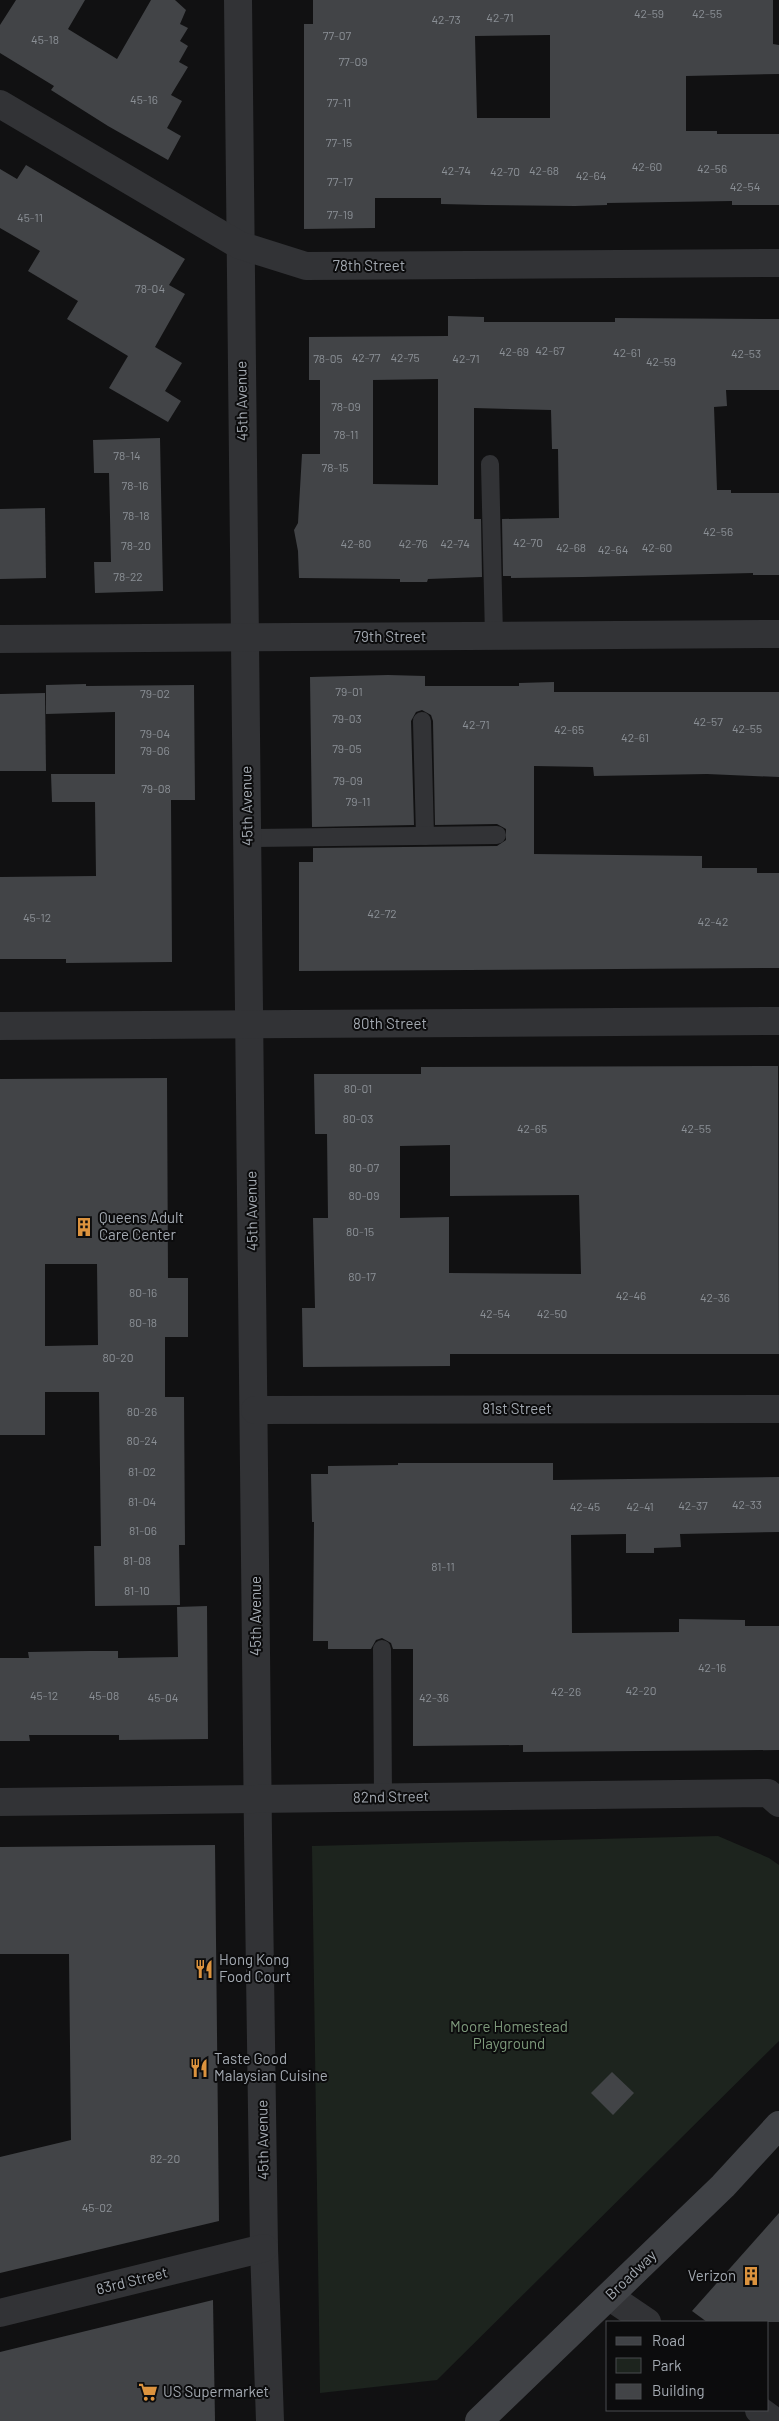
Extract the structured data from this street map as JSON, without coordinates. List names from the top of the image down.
{
  "streets": {
    "main road": ["Broadway"],
    "street": [
      "78th Street",
      "45th Avenue",
      "79th Street",
      "80th Street",
      "81st Street",
      "82nd Street",
      "83rd Street"
    ]
  },
  "crossings": [
    ["78th Street", "45th Avenue"],
    ["45th Avenue", "79th Street"],
    ["45th Avenue", "80th Street"],
    ["45th Avenue", "81st Street"],
    ["45th Avenue", "82nd Street"],
    ["45th Avenue", "83rd Street"]
  ],
  "parks": ["Moore Homestead Playground"],
  "places": {
    "building": ["Queens Adult Care Center", "Verizon"],
    "restaurant": ["Hong Kong Food Court", "Taste Good Malaysian Cuisine"],
    "supermarket": ["US Supermarket"]
  },
  "house_numbers": [
    "42-59",
    "42-55",
    "42-71",
    "42-73",
    "77-07",
    "45-18",
    "77-09",
    "45-16",
    "77-11",
    "77-15",
    "42-60",
    "42-56",
    "42-74",
    "42-68",
    "42-70",
    "42-64",
    "77-17",
    "42-54",
    "77-19",
    "45-11",
    "78-04",
    "42-67",
    "42-69",
    "42-61",
    "42-53",
    "42-77",
    "42-75",
    "78-05",
    "42-71",
    "42-59",
    "78-09",
    "78-11",
    "78-14",
    "78-15",
    "78-16",
    "78-18",
    "42-56",
    "42-70",
    "42-80",
    "42-76",
    "42-74",
    "78-20",
    "42-68",
    "42-60",
    "42-64",
    "78-22",
    "79-01",
    "79-02",
    "79-03",
    "42-57",
    "42-71",
    "42-55",
    "42-65",
    "79-04",
    "42-61",
    "79-05",
    "79-06",
    "79-09",
    "79-08",
    "79-11",
    "42-72",
    "45-12",
    "42-42",
    "80-01",
    "80-03",
    "42-65",
    "42-55",
    "80-07",
    "80-09",
    "80-15",
    "80-17",
    "80-16",
    "42-46",
    "42-36",
    "42-54",
    "42-50",
    "80-18",
    "80-20",
    "80-26",
    "80-24",
    "81-02",
    "81-04",
    "42-33",
    "42-37",
    "42-45",
    "42-41",
    "81-06",
    "81-08",
    "81-11",
    "81-10",
    "42-16",
    "42-20",
    "42-26",
    "45-12",
    "45-08",
    "45-04",
    "42-36",
    "82-20",
    "45-02"
  ],
  "legend": ["Road", "Park", "Building"]
}
